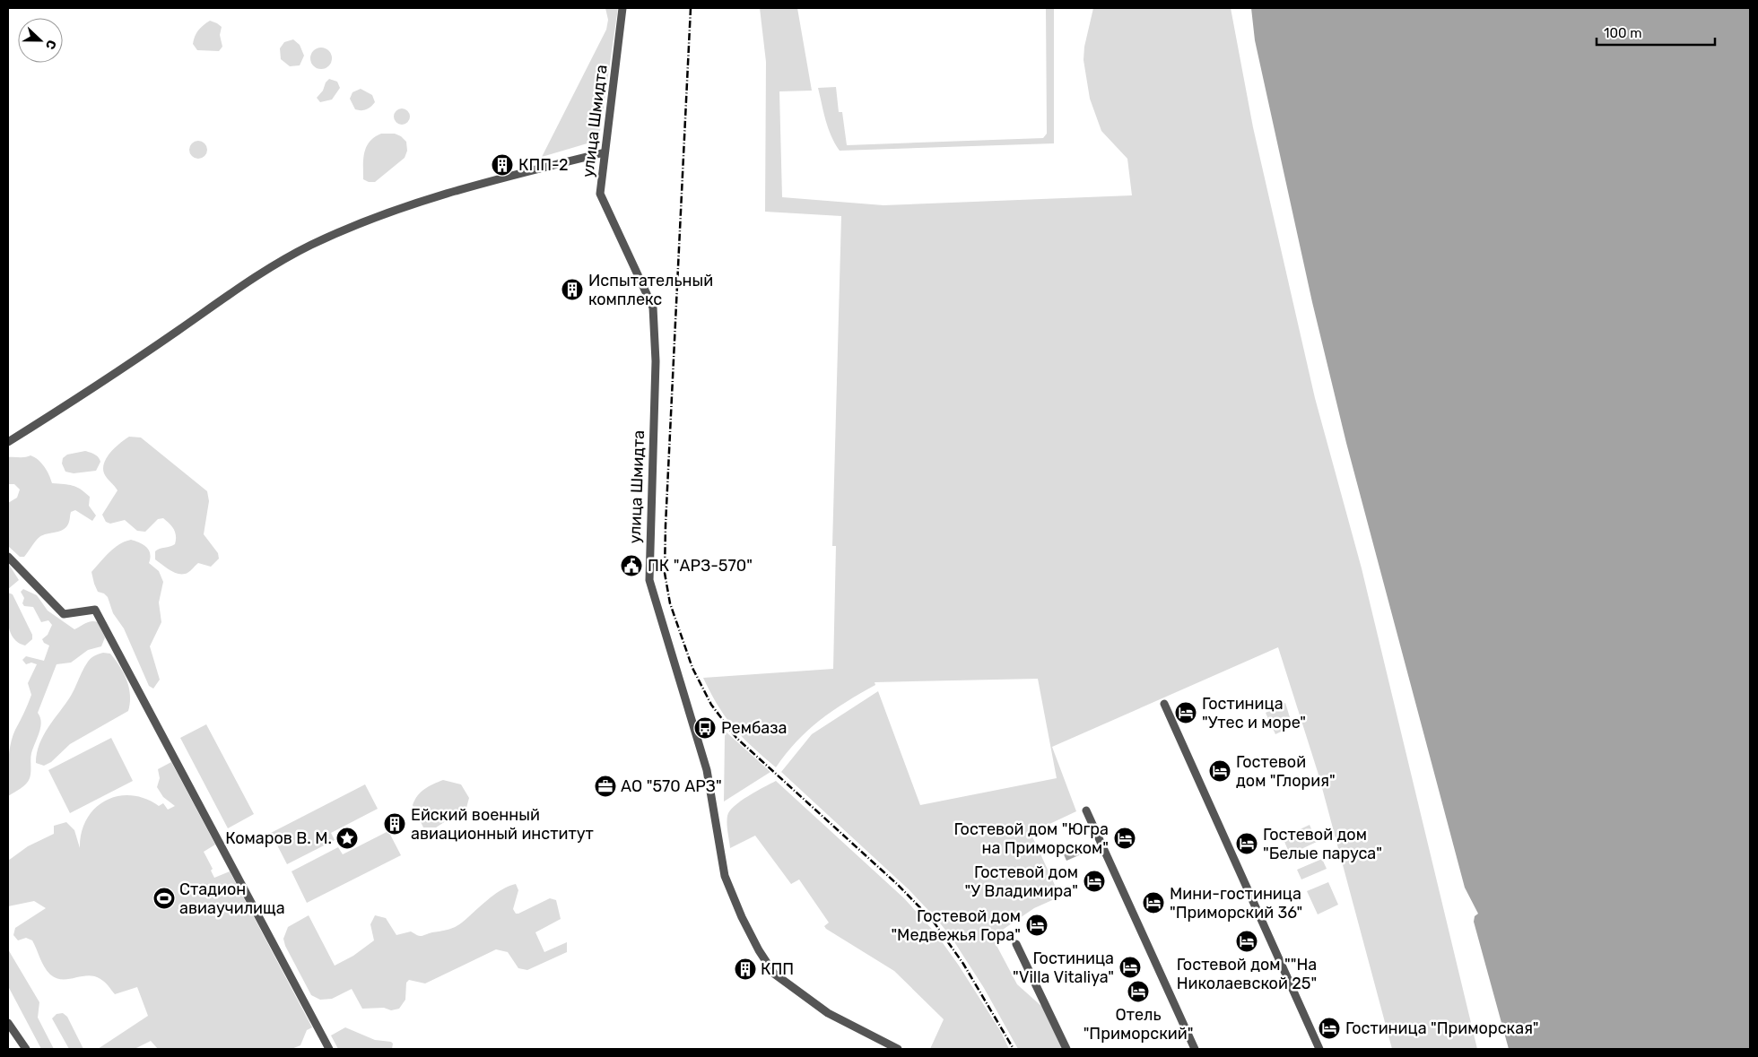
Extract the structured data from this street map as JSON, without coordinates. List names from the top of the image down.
{
  "streets": {
    "street": ["улица Шмидта"]
  },
  "places": {
    "building": [
      "КПП-2",
      "Испытательный комплекс",
      "Ейский военный авиационный институт",
      "КПП"
    ],
    "public building": ["ПК \"АРЗ-570\""],
    "hotel": [
      "Гостиница \"Утес и море\"",
      "Гостевой дом \"Глория\"",
      "Гостевой дом \"Югра на Приморском\"",
      "Гостевой дом \"Белые паруса\"",
      "Гостевой дом \"У Владимира\"",
      "Мини-гостиница \"Приморский 36\"",
      "Гостевой дом \"Медвежья Гора\"",
      "Гостевой дом \"\"На Николаевской 25\"",
      "Гостиница \"Villa Vitaliya\"",
      "Отель \"Приморский\"",
      "Гостиница \"Приморская\""
    ],
    "bus stop": ["Рембаза"],
    "office": ["АО \"570 АРЗ\""],
    "place": ["Комаров В. М."],
    "sports": ["Стадион авиаучилища"]
  },
  "scale_bar": "100 m",
  "north": "right"
}
